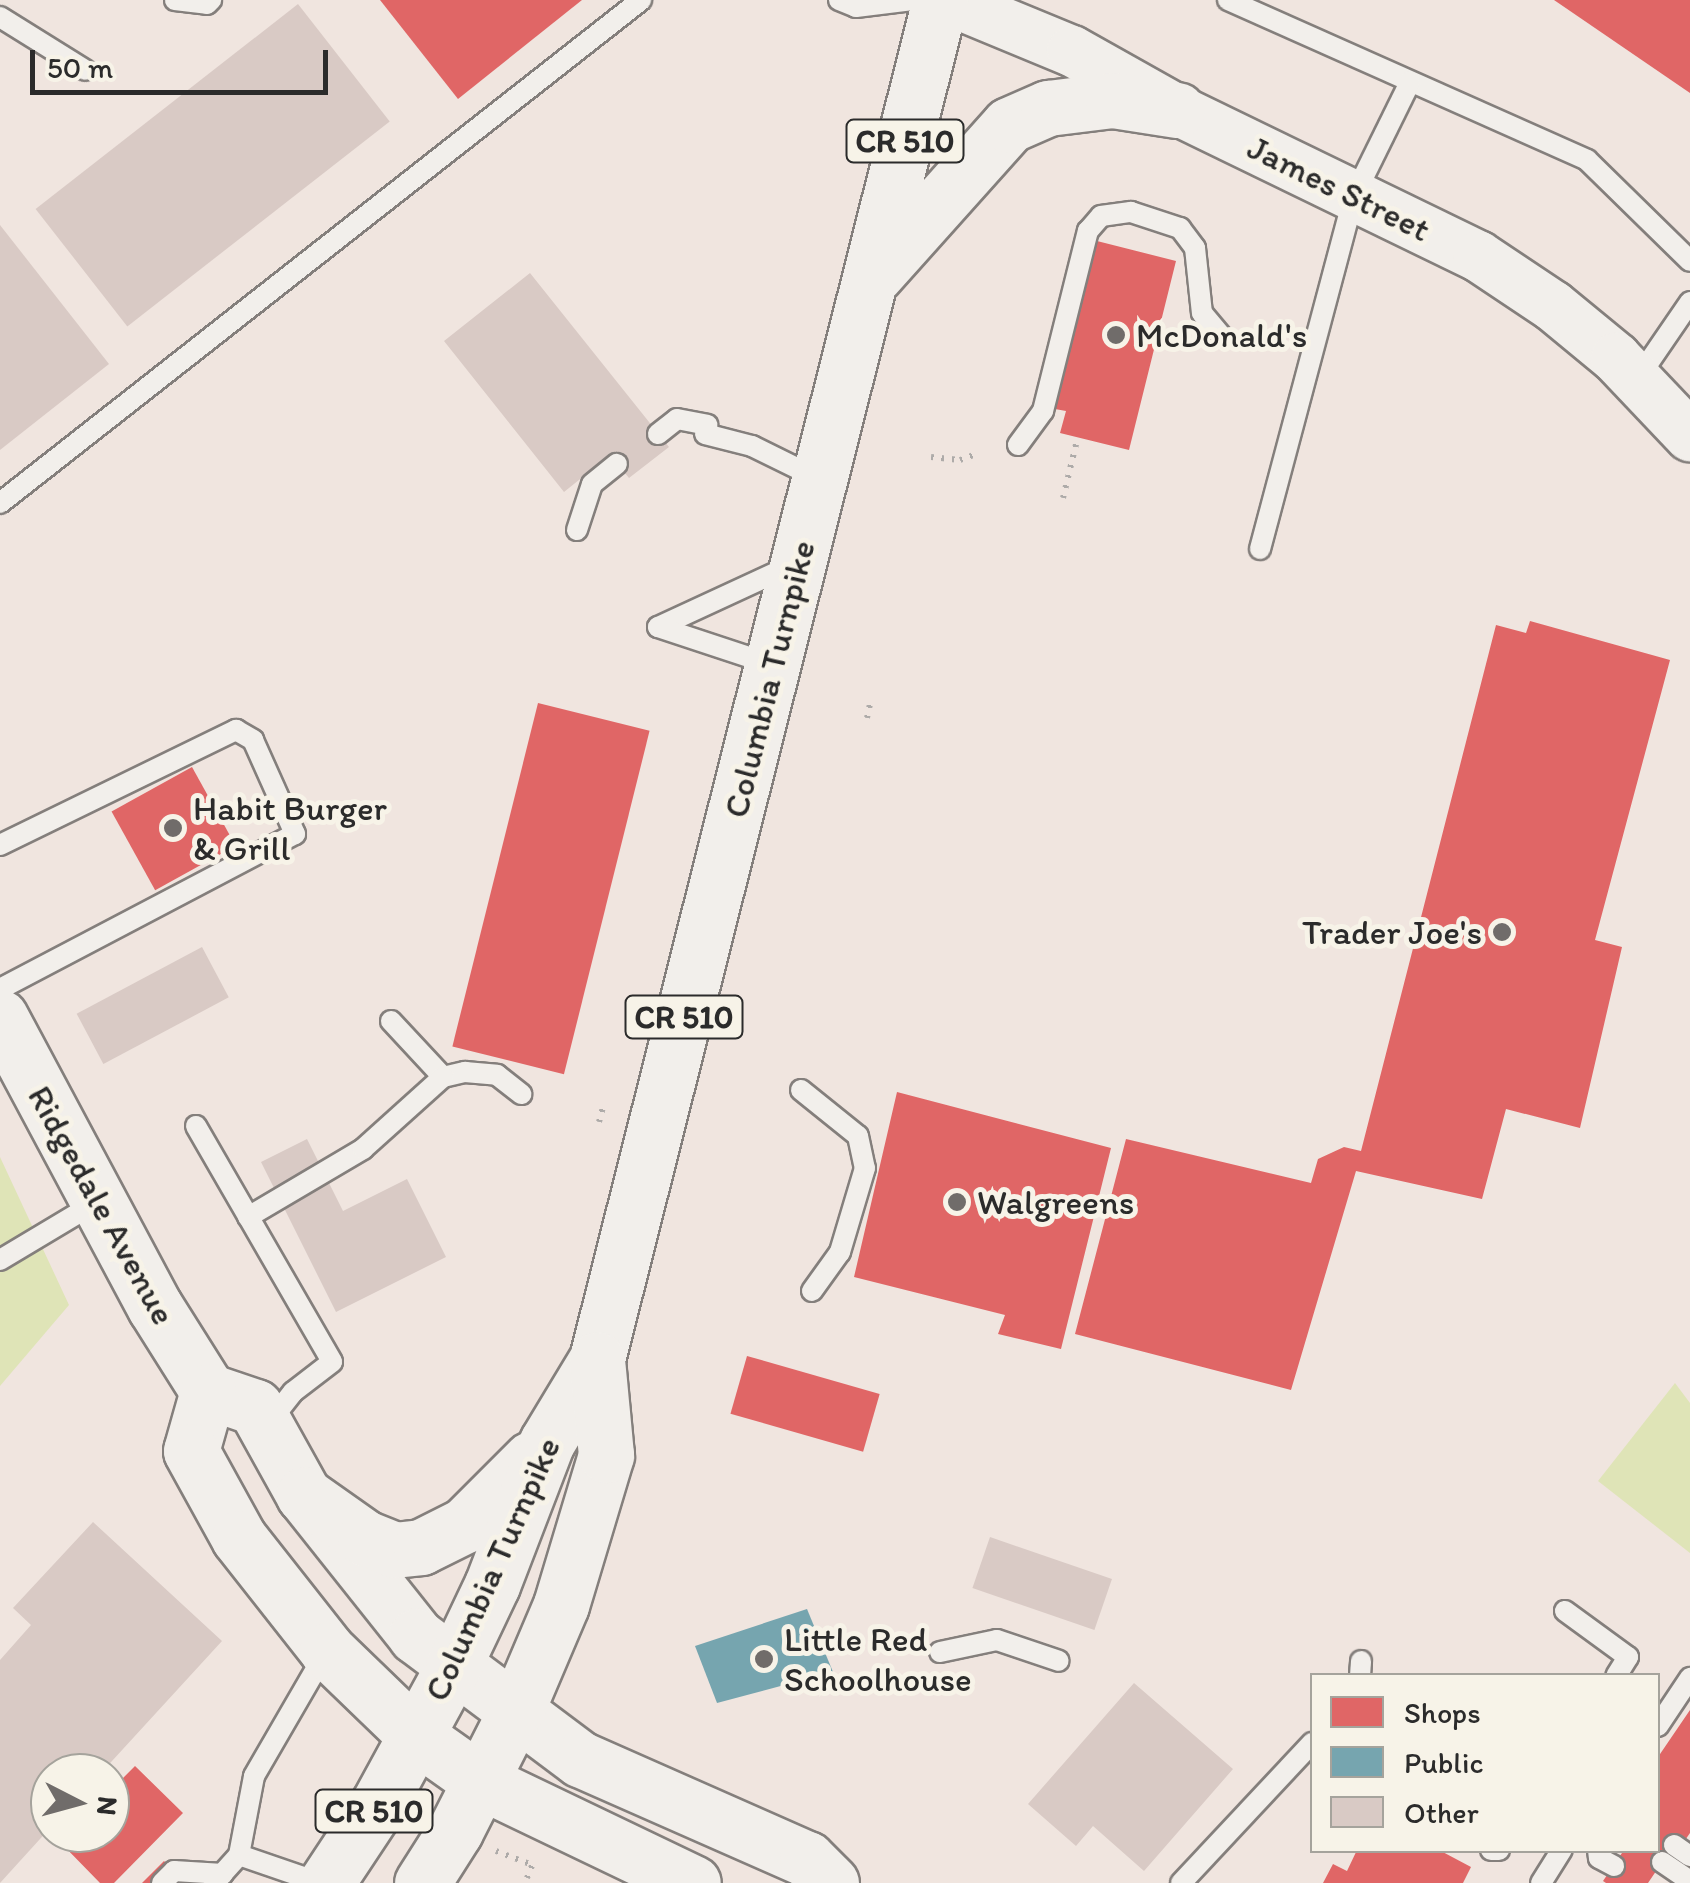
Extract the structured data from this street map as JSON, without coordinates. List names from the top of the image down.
{
  "streets": {
    "main road": ["CR 510", "Columbia Turnpike", "Ridgedale Avenue"],
    "street": ["James Street"]
  },
  "places": [
    "McDonald's",
    "Habit Burger & Grill",
    "Trader Joe's",
    "Walgreens",
    "Little Red Schoolhouse"
  ],
  "legend": ["Shops", "Public", "Other"],
  "scale_bar": "50 m",
  "north": "right"
}
